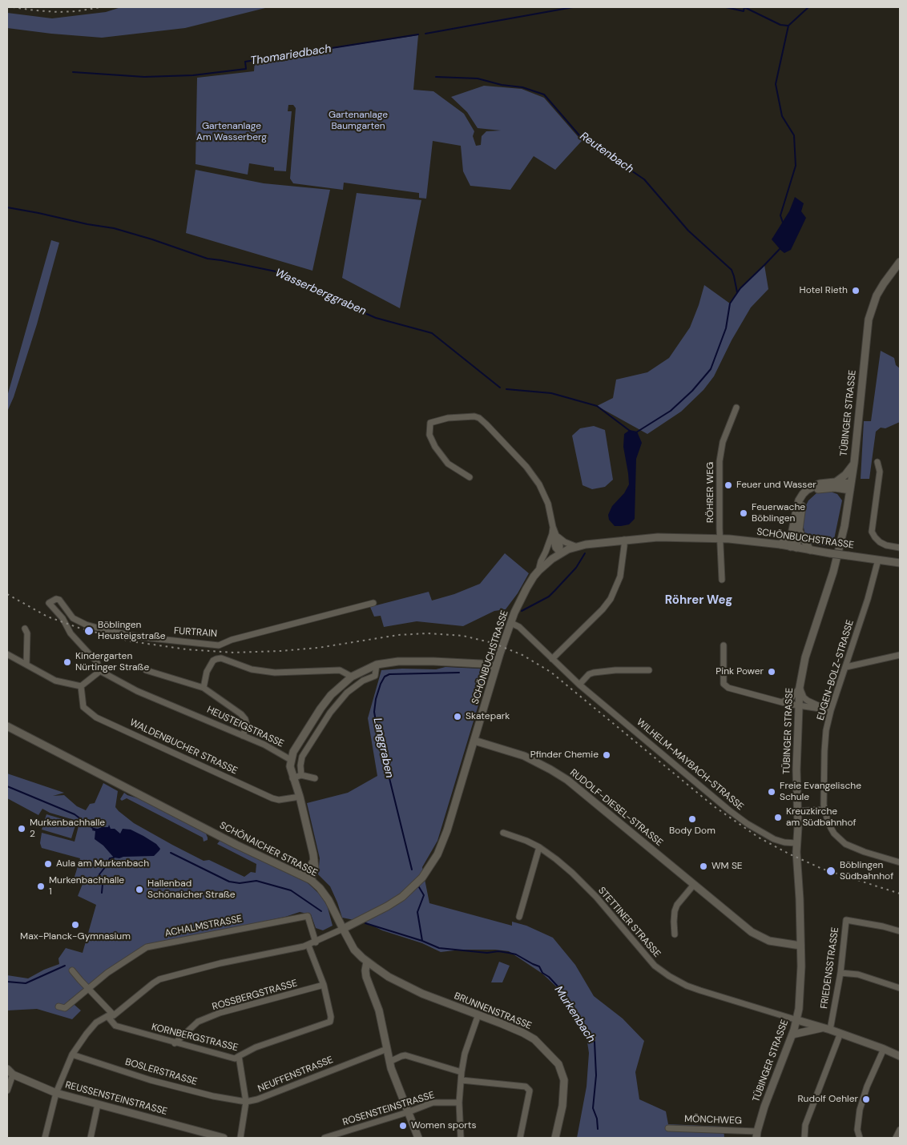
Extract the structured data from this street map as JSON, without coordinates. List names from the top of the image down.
{
  "streets": {
    "street": [
      "TÜBINGER STRASSE",
      "RÖHRER WEG",
      "SCHÖNBUCHSTRASSE",
      "FURTRAIN",
      "EUGEN-BOLZ-STRASSE",
      "HEUSTEIGSTRASSE",
      "WALDENBUCHER STRASSE",
      "WILHELM-MAYBACH-STRASSE",
      "RUDOLF-DIESEL-STRASSE",
      "SCHÖNAICHER STRASSE",
      "STETTINER STRASSE",
      "ACHALMSTRASSE",
      "FRIEDENSSTRASSE",
      "ROSSBERGSTRASSE",
      "BRUNNENSTRASSE",
      "KORNBERGSTRASSE",
      "BOSLERSTRASSE",
      "NEUFFENSTRASSE",
      "REUSSENSTEINSTRASSE",
      "ROSENSTEINSTRASSE",
      "MÖNCHWEG"
    ]
  },
  "crossings": [
    ["TÜBINGER STRASSE", "WILHELM-MAYBACH-STRASSE"],
    ["TÜBINGER STRASSE", "RUDOLF-DIESEL-STRASSE"],
    ["TÜBINGER STRASSE", "STETTINER STRASSE"],
    ["TÜBINGER STRASSE", "MÖNCHWEG"],
    ["RÖHRER WEG", "SCHÖNBUCHSTRASSE"],
    ["SCHÖNBUCHSTRASSE", "EUGEN-BOLZ-STRASSE"],
    ["SCHÖNBUCHSTRASSE", "WILHELM-MAYBACH-STRASSE"],
    ["SCHÖNBUCHSTRASSE", "RUDOLF-DIESEL-STRASSE"],
    ["SCHÖNBUCHSTRASSE", "SCHÖNAICHER STRASSE"],
    ["FURTRAIN", "HEUSTEIGSTRASSE"],
    ["HEUSTEIGSTRASSE", "WALDENBUCHER STRASSE"],
    ["HEUSTEIGSTRASSE", "SCHÖNAICHER STRASSE"],
    ["SCHÖNAICHER STRASSE", "BRUNNENSTRASSE"],
    ["ROSSBERGSTRASSE", "KORNBERGSTRASSE"],
    ["KORNBERGSTRASSE", "BOSLERSTRASSE"],
    ["KORNBERGSTRASSE", "NEUFFENSTRASSE"],
    ["BOSLERSTRASSE", "NEUFFENSTRASSE"]
  ],
  "districts": ["Röhrer Weg"],
  "water": [
    "Thomariedbach",
    "Reutenbach",
    "Wasserberggraben",
    "Langgraben",
    "Murkenbach"
  ],
  "parks": ["Gartenanlage Baumgarten", "Gartenanlage Am Wasserberg"],
  "places": [
    "Hotel Rieth",
    "Feuer und Wasser",
    "Feuerwache Böblingen",
    "Böblingen Heusteigstraße",
    "Kindergarten Nürtinger Straße",
    "Pink Power",
    "Skatepark",
    "Pfinder Chemie",
    "Freie Evangelische Schule",
    "Kreuzkirche am Südbahnhof",
    "Body Dom",
    "Murkenbachhalle 2",
    "Aula am Murkenbach",
    "WM SE",
    "Böblingen Südbahnhof",
    "Murkenbachhalle 1",
    "Hallenbad Schönaicher Straße",
    "Max-Planck-Gymnasium",
    "Rudolf Oehler",
    "Women sports"
  ]
}
